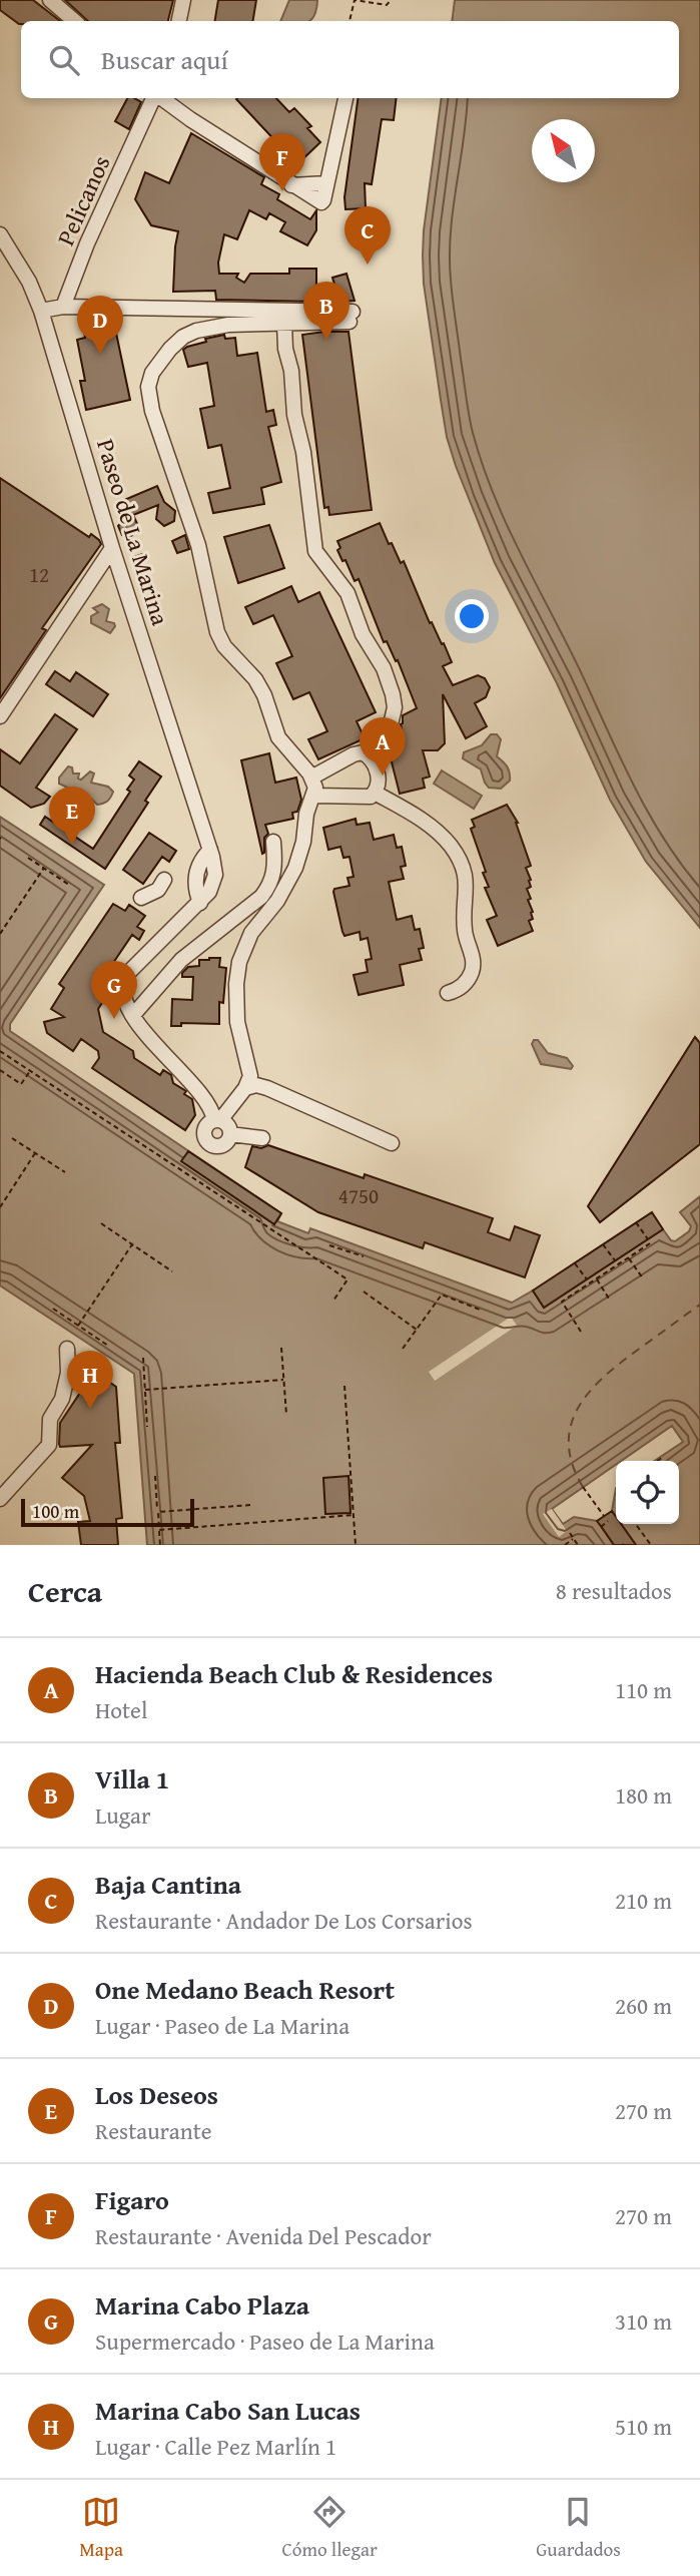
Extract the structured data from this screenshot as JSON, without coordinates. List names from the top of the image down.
{
  "streets": {
    "street": ["Pelicanos", "Paseo de La Marina"]
  },
  "house_numbers": ["12", "4750"],
  "scale_bar": "100 m",
  "north": "top left",
  "page": {
    "search": "Buscar aquí",
    "pins": [
      "F",
      "C",
      "B",
      "D",
      "A",
      "E",
      "G",
      "H"
    ],
    "scale": "100 m",
    "heading": ["Cerca", "8 resultados"],
    "list": [
      {
        "mark": "A",
        "name": "Hacienda Beach Club & Residences",
        "note": "Hotel",
        "value": "110 m"
      },
      {
        "mark": "B",
        "name": "Villa 1",
        "note": "Lugar",
        "value": "180 m"
      },
      {
        "mark": "C",
        "name": "Baja Cantina",
        "note": "Restaurante · Andador De Los Corsarios",
        "value": "210 m"
      },
      {
        "mark": "D",
        "name": "One Medano Beach Resort",
        "note": "Lugar · Paseo de La Marina",
        "value": "260 m"
      },
      {
        "mark": "E",
        "name": "Los Deseos",
        "note": "Restaurante",
        "value": "270 m"
      },
      {
        "mark": "F",
        "name": "Figaro",
        "note": "Restaurante · Avenida Del Pescador",
        "value": "270 m"
      },
      {
        "mark": "G",
        "name": "Marina Cabo Plaza",
        "note": "Supermercado · Paseo de La Marina",
        "value": "310 m"
      },
      {
        "mark": "H",
        "name": "Marina Cabo San Lucas",
        "note": "Lugar · Calle Pez Marlín 1",
        "value": "510 m"
      }
    ],
    "nav": ["Mapa", "Cómo llegar", "Guardados"]
  }
}
